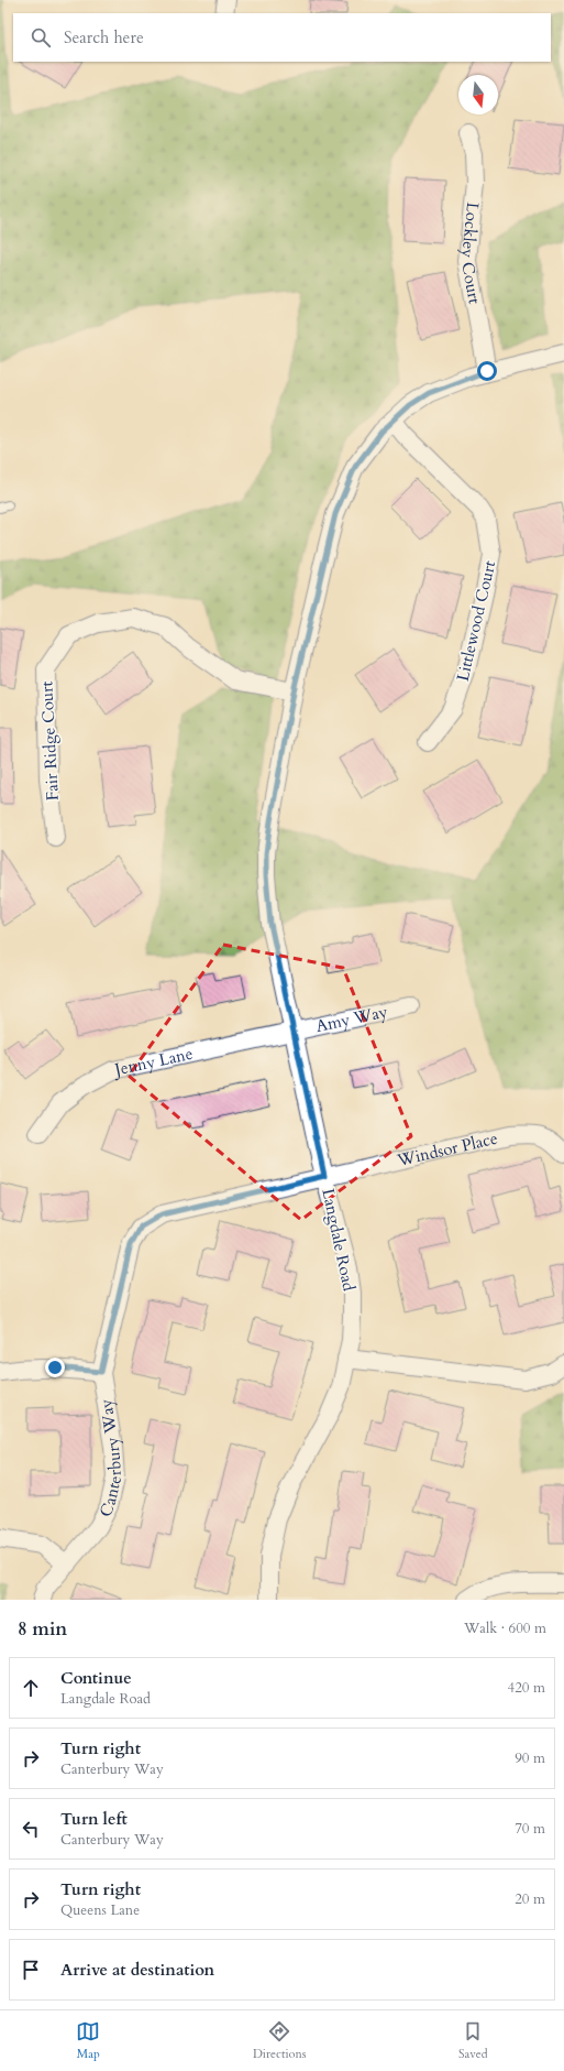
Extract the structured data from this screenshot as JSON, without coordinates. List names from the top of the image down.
{
  "streets": {
    "street": [
      "Lockley Court",
      "Littlewood Court",
      "Fair Ridge Court",
      "Amy Way",
      "Jenny Lane",
      "Windsor Place",
      "Langdale Road",
      "Canterbury Way"
    ]
  },
  "crossings": [
    ["Lockley Court", "Langdale Road"],
    ["Littlewood Court", "Langdale Road"],
    ["Fair Ridge Court", "Langdale Road"],
    ["Amy Way", "Jenny Lane"],
    ["Amy Way", "Langdale Road"],
    ["Jenny Lane", "Langdale Road"],
    ["Windsor Place", "Langdale Road"],
    ["Windsor Place", "Canterbury Way"],
    ["Langdale Road", "Canterbury Way"]
  ],
  "north": "bottom",
  "page": {
    "search": "Search here",
    "heading": ["8 min", "Walk · 600 m"],
    "list": [
      ["Continue", "Langdale Road", "420 m"],
      ["Turn right", "Canterbury Way", "90 m"],
      ["Turn left", "Canterbury Way", "70 m"],
      ["Turn right", "Queens Lane", "20 m"],
      "Arrive at destination"
    ],
    "nav": ["Map", "Directions", "Saved"]
  }
}
